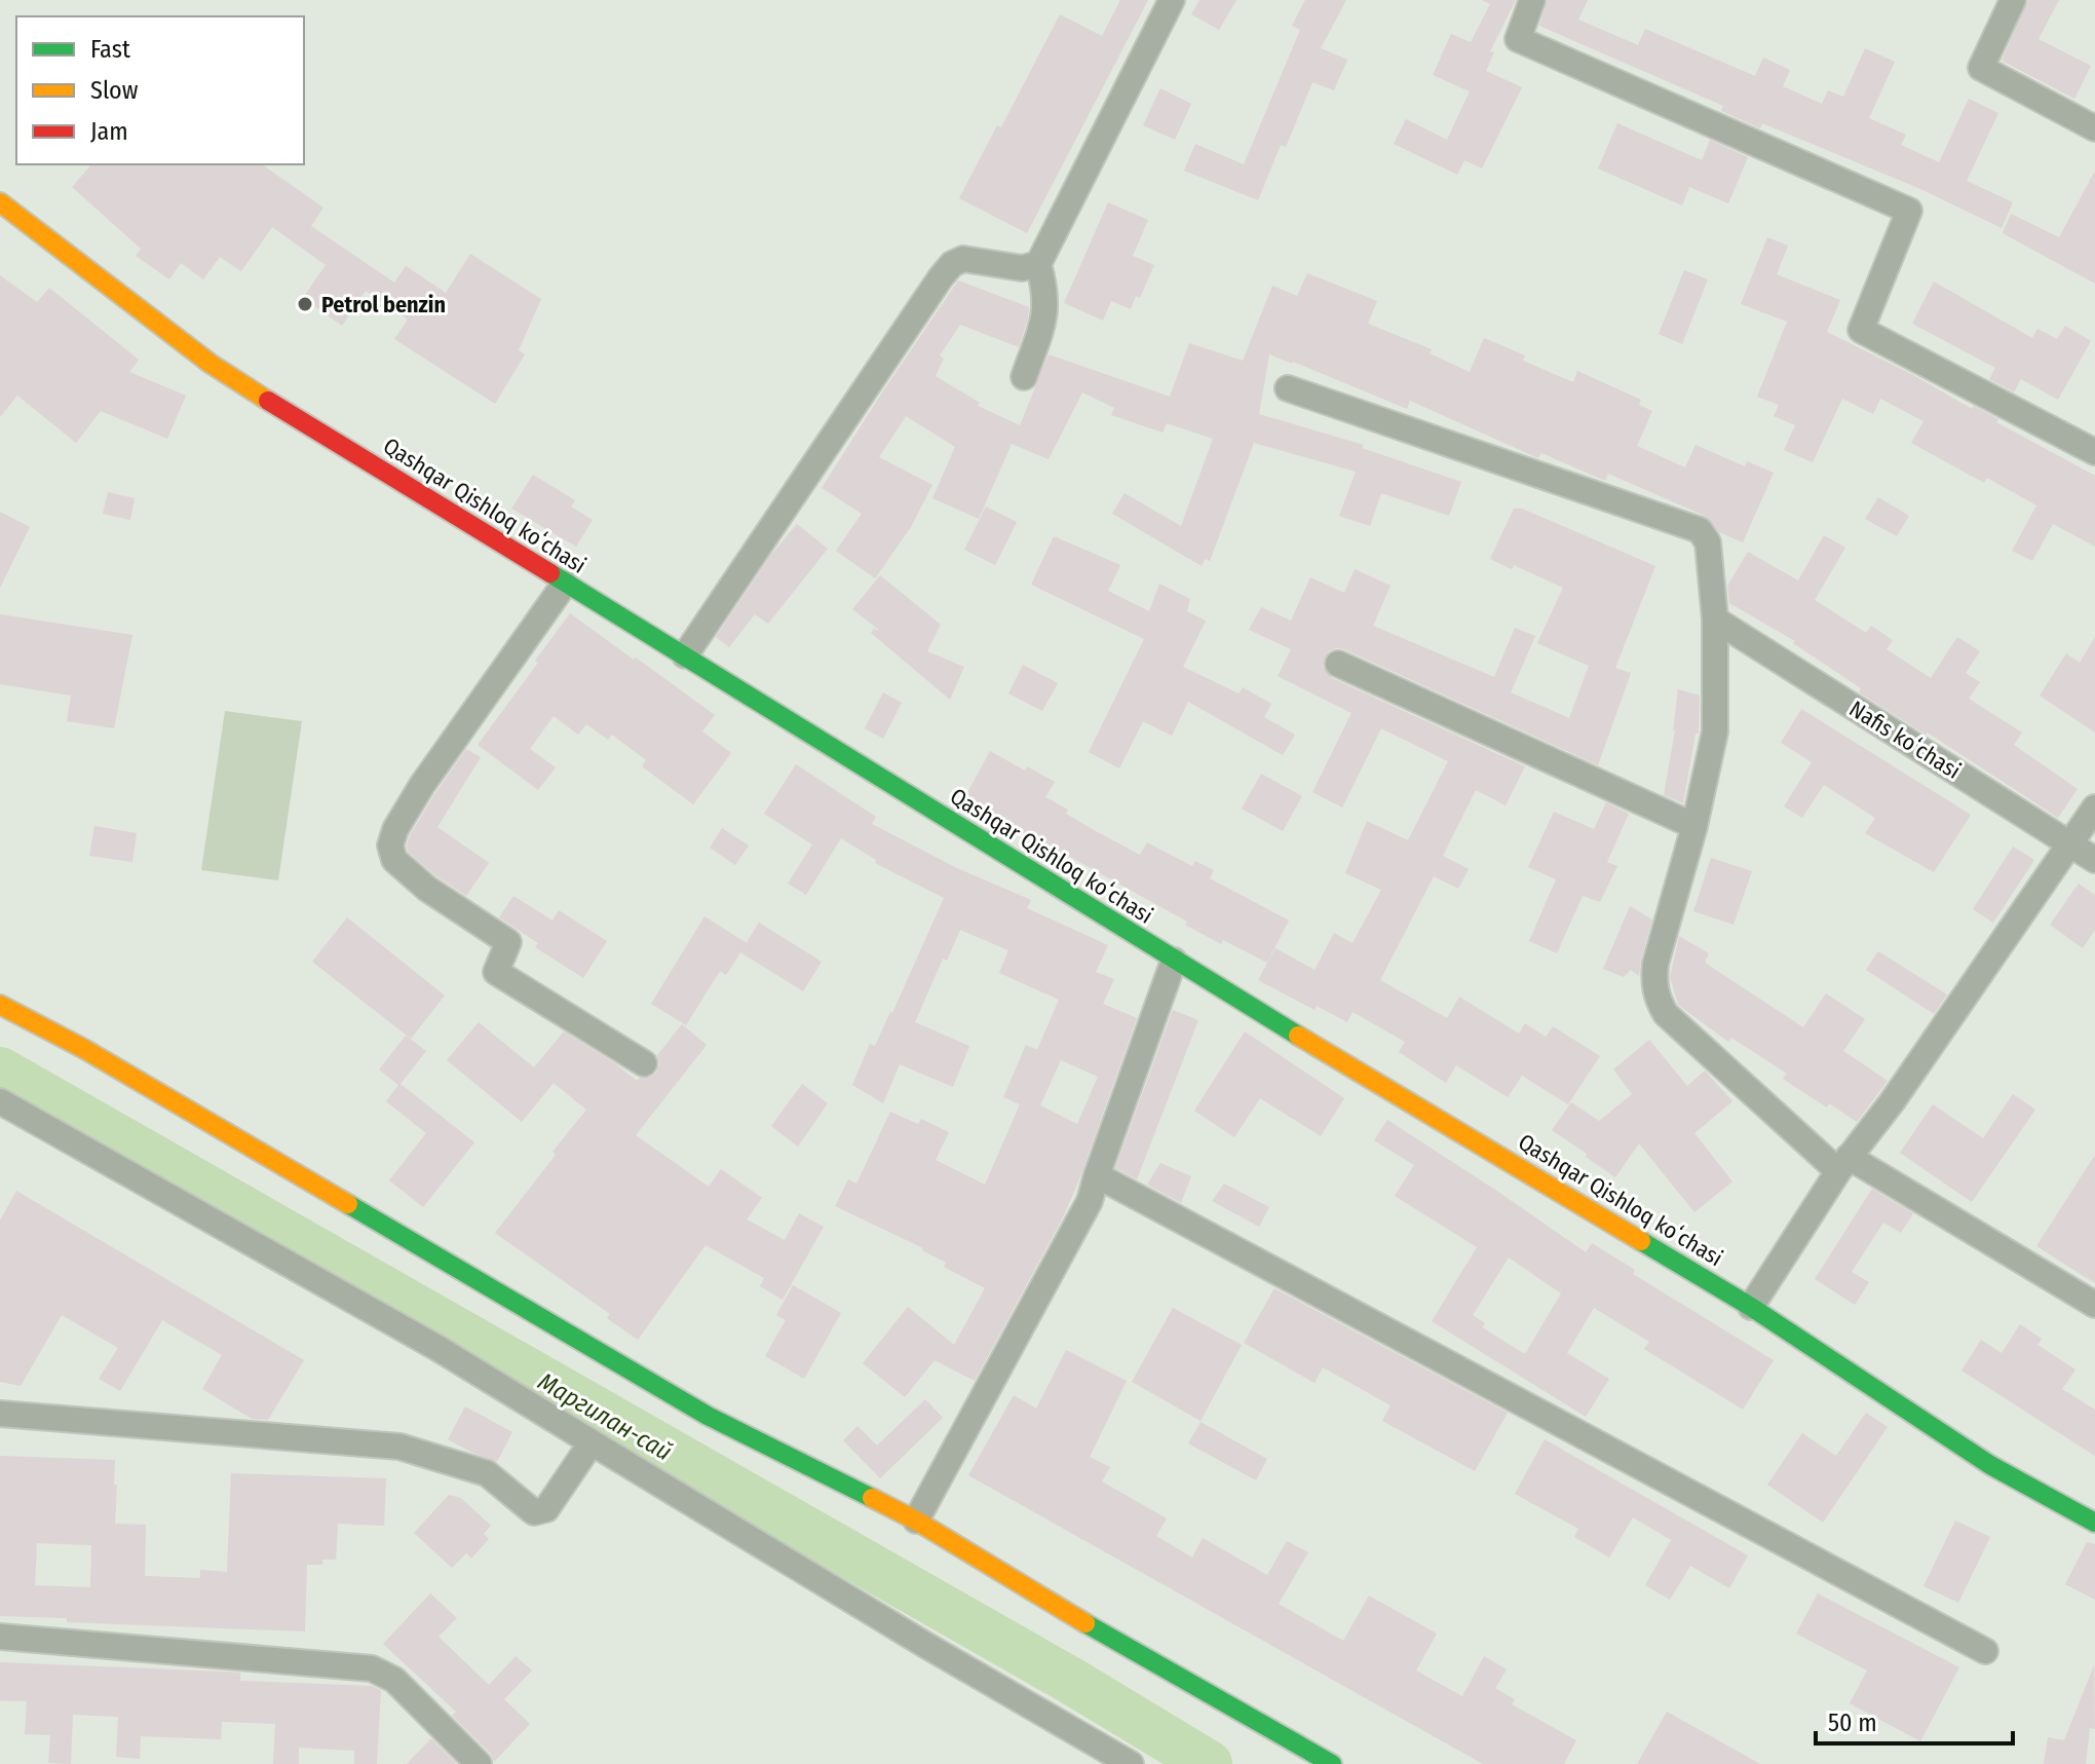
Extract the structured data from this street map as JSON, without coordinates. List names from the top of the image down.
{
  "streets": {
    "main road": ["Qashqar Qishloq koʻchasi"],
    "street": ["Nafis koʻchasi"]
  },
  "water": ["Маргилан-сай"],
  "places": ["Petrol benzin"],
  "legend": ["Fast", "Slow", "Jam"],
  "scale_bar": "50 m"
}
